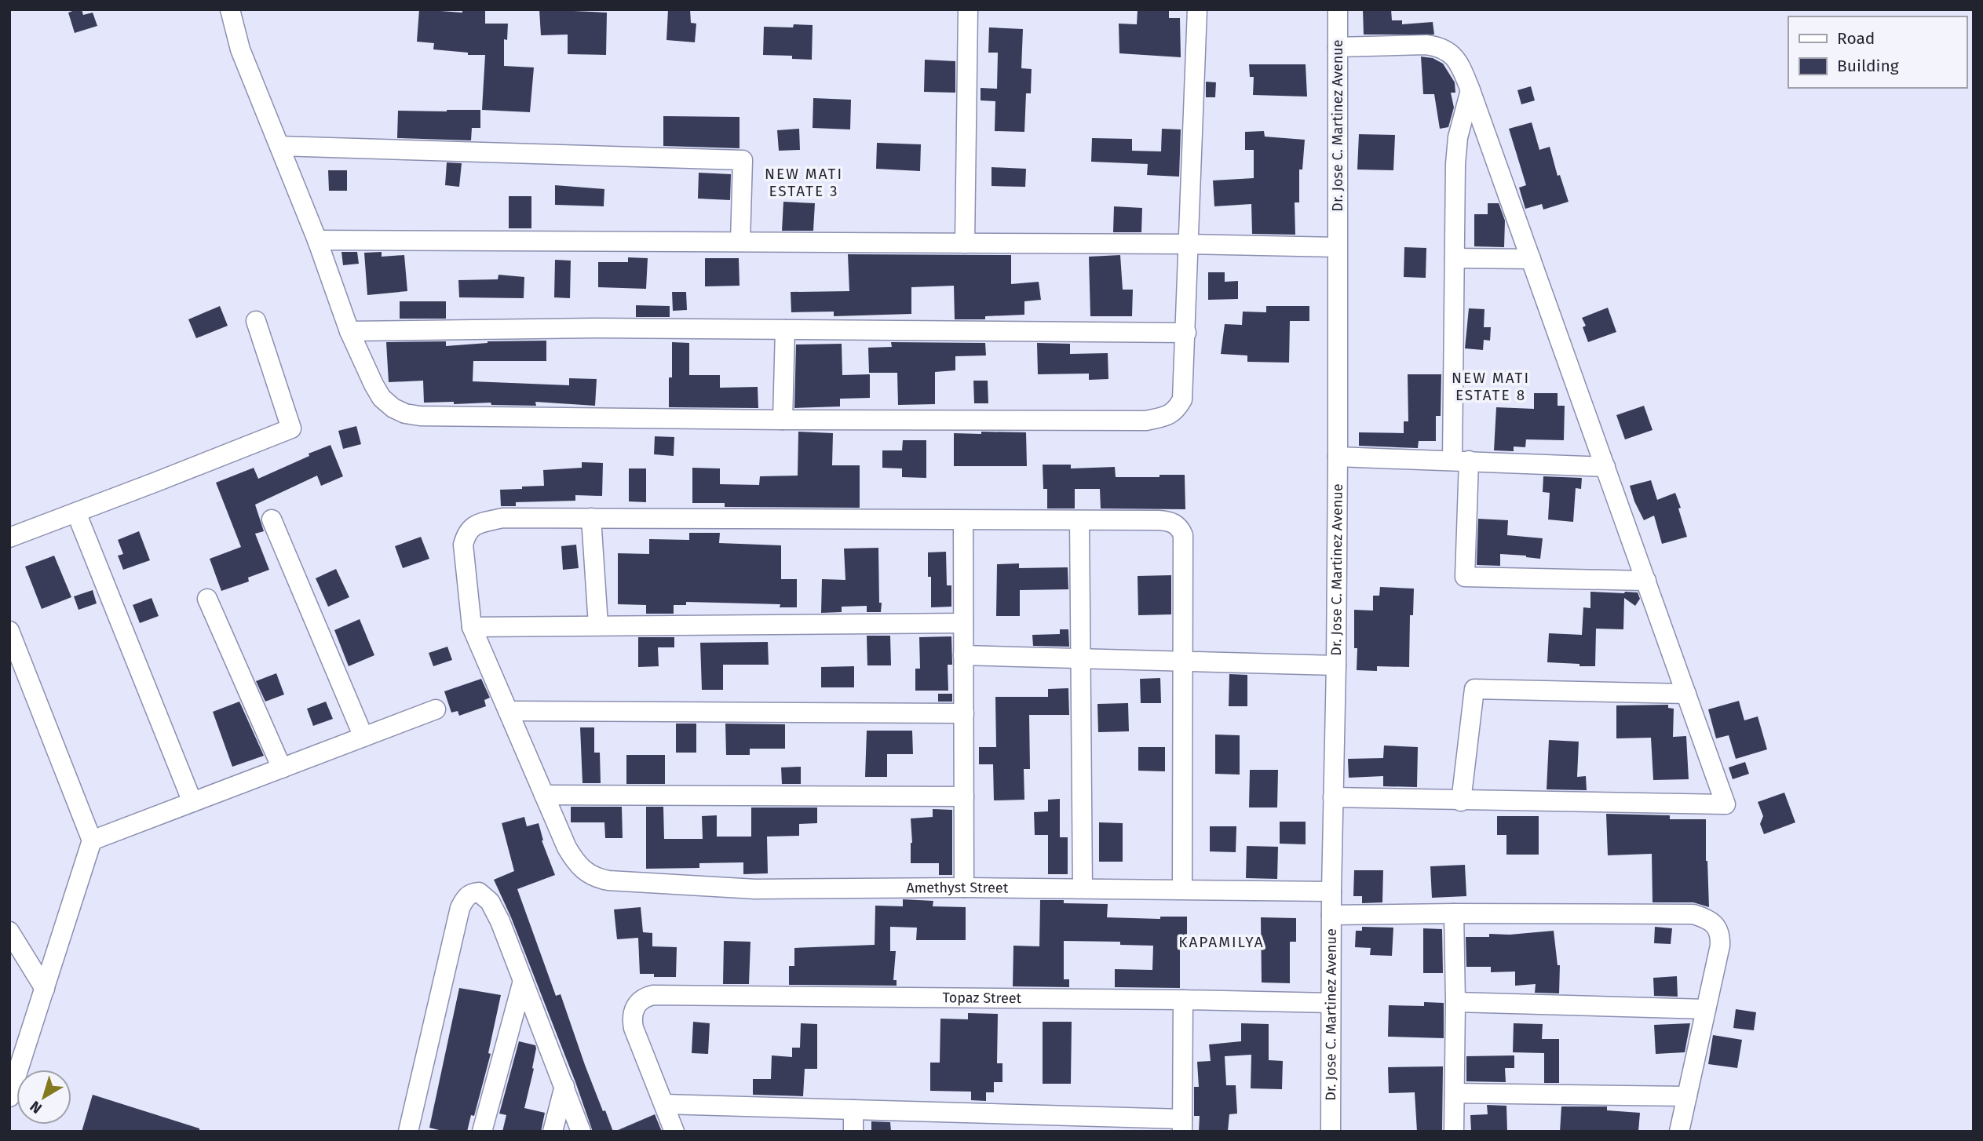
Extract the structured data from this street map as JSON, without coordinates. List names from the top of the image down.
{
  "streets": {
    "street": ["Dr. Jose C. Martinez Avenue", "Amethyst Street", "Topaz Street"]
  },
  "crossings": [
    ["Dr. Jose C. Martinez Avenue", "Amethyst Street"],
    ["Dr. Jose C. Martinez Avenue", "Topaz Street"]
  ],
  "districts": ["NEW MATI ESTATE 3", "NEW MATI ESTATE 8", "KAPAMILYA"],
  "legend": ["Road", "Building"],
  "north": "bottom left"
}
